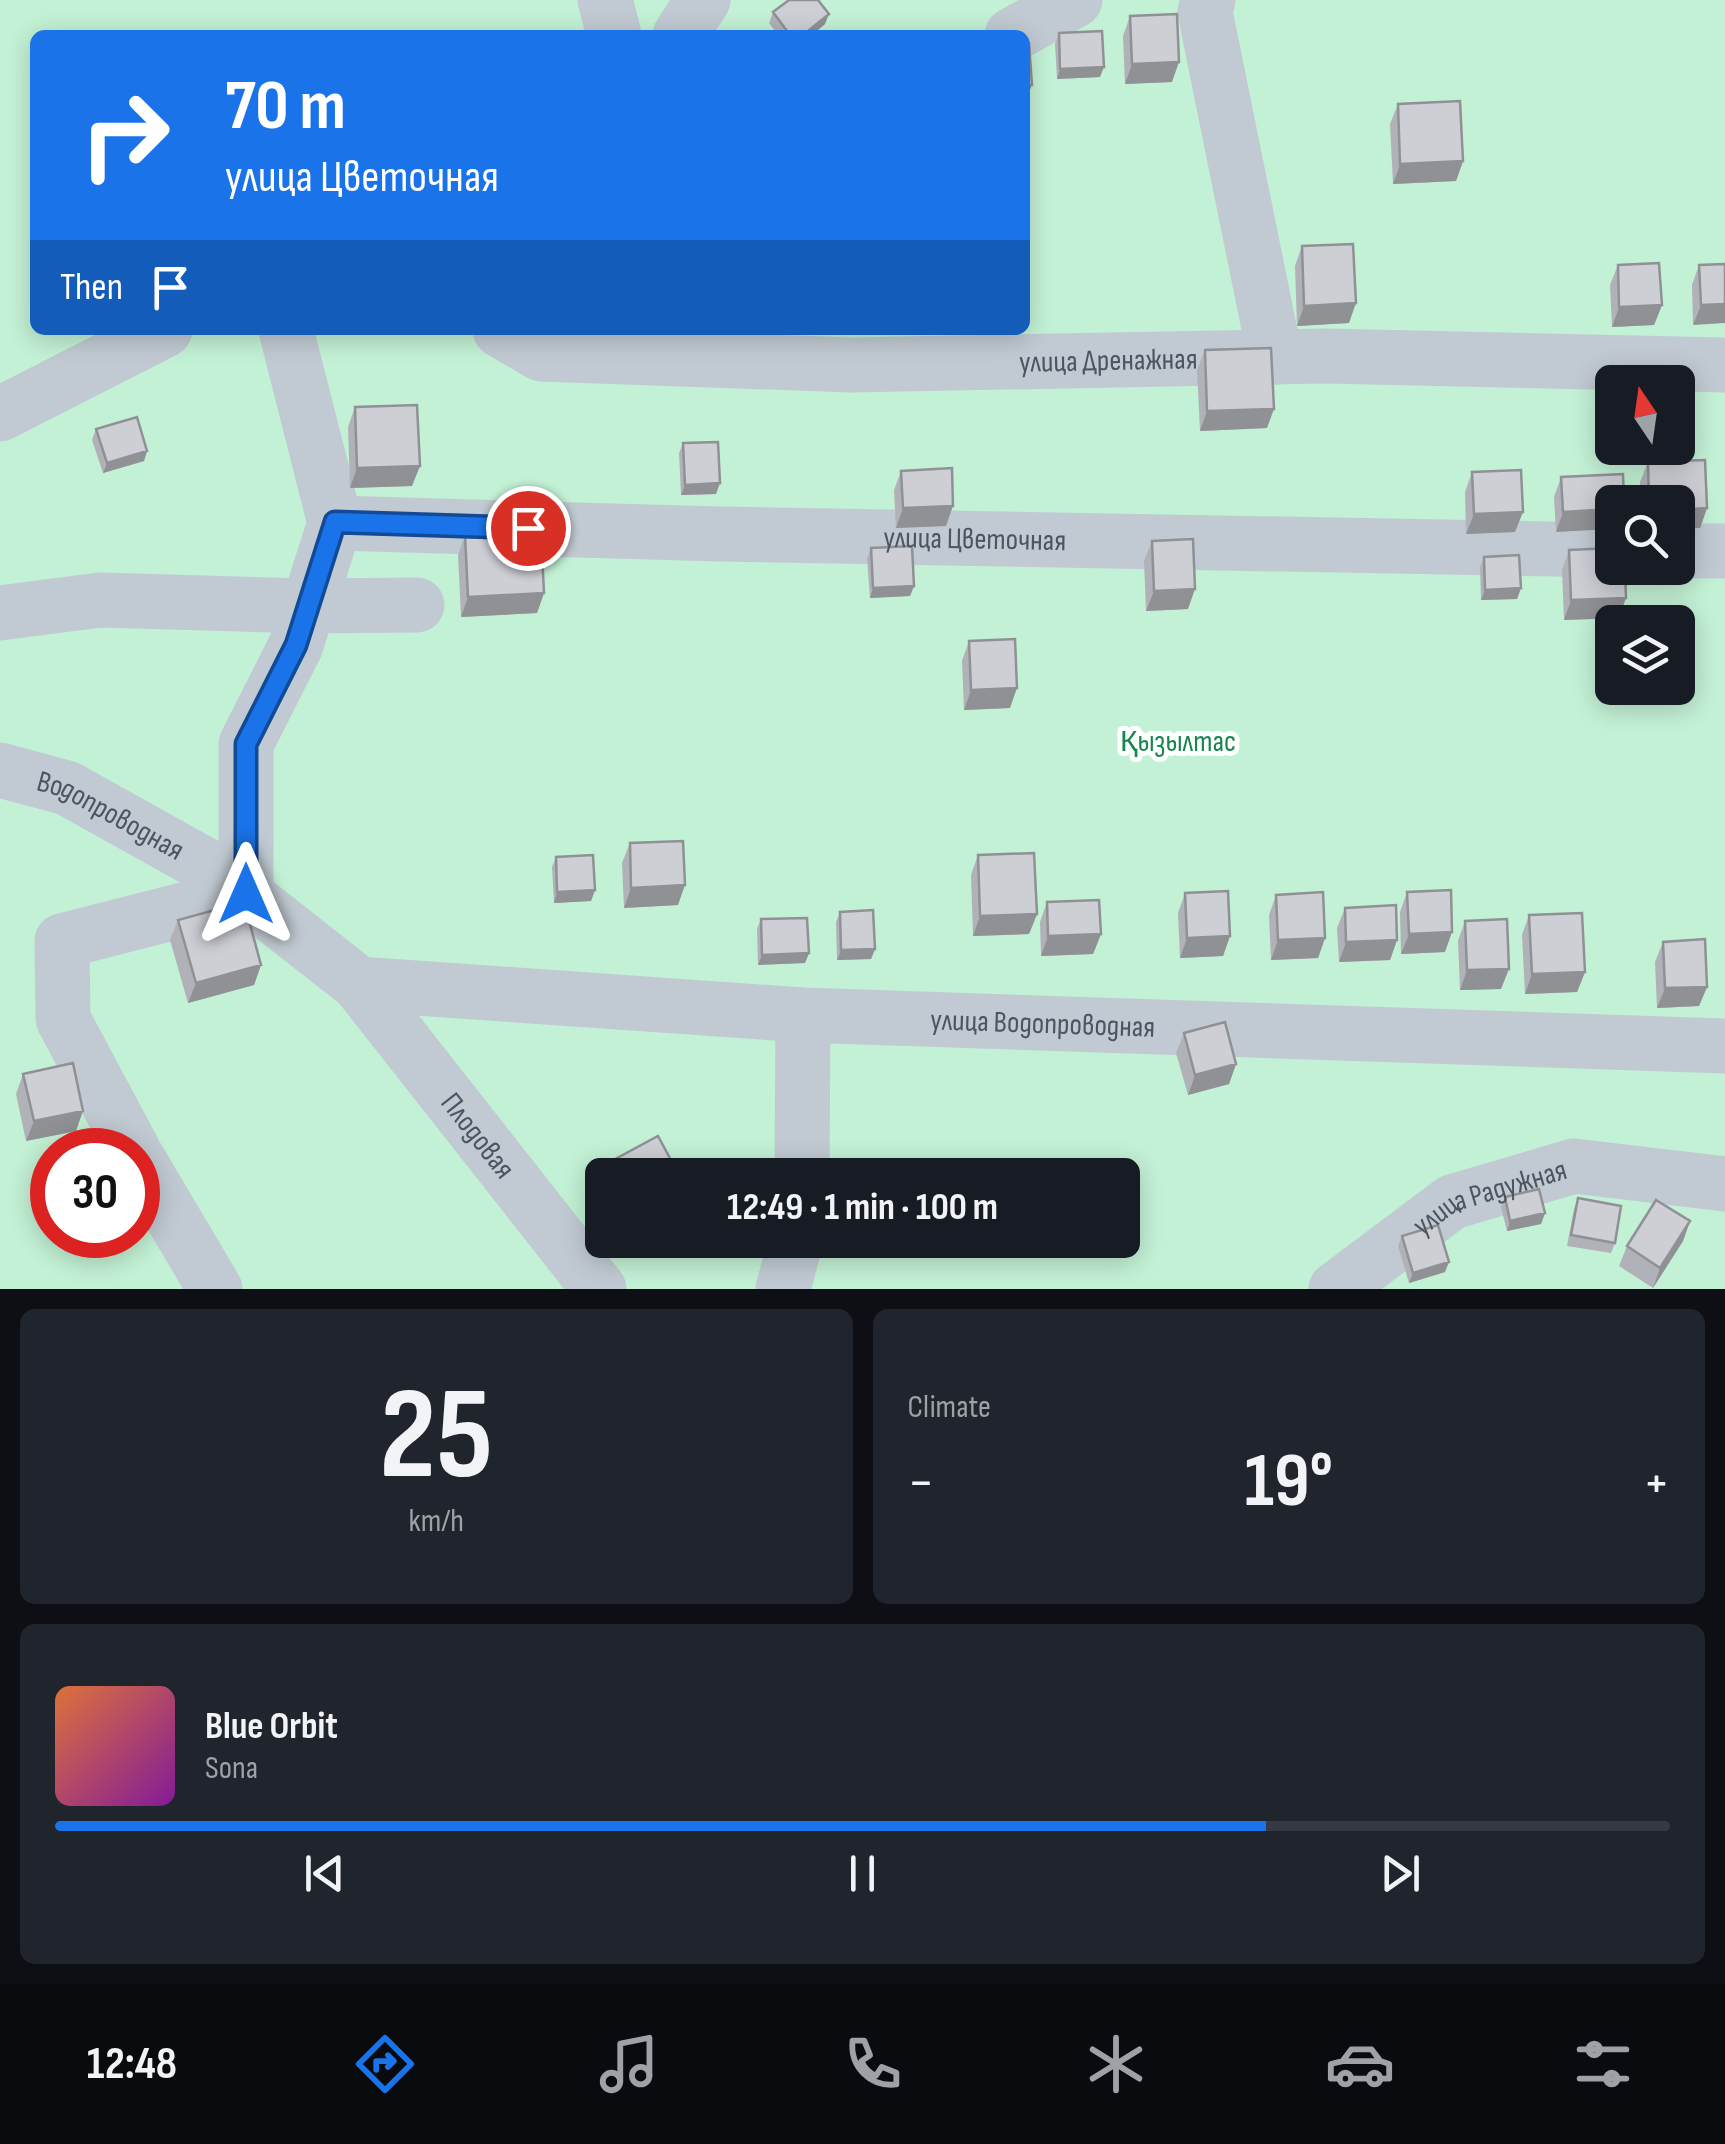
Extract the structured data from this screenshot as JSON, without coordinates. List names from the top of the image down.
{
  "streets": {
    "street": [
      "улица Дренажная",
      "улица Цветочная",
      "Водопроводная",
      "улица Водопроводная",
      "Плодовая",
      "улица Радужная"
    ]
  },
  "crossings": [
    ["Водопроводная", "улица Водопроводная"],
    ["Водопроводная", "Плодовая"],
    ["улица Водопроводная", "Плодовая"]
  ],
  "parks": ["Қызылтас"],
  "north": "top",
  "page": {
    "turn": ["70 m", "улица Цветочная"],
    "then": "Then",
    "limit": "30",
    "trip": "12:49 · 1 min · 100 m",
    "tile": [
      ["25", "km/h"],
      "Climate"
    ],
    "heat": ["−", "19°", "+"],
    "song": ["Blue Orbit", "Sona"],
    "tabs": "12:48"
  }
}
